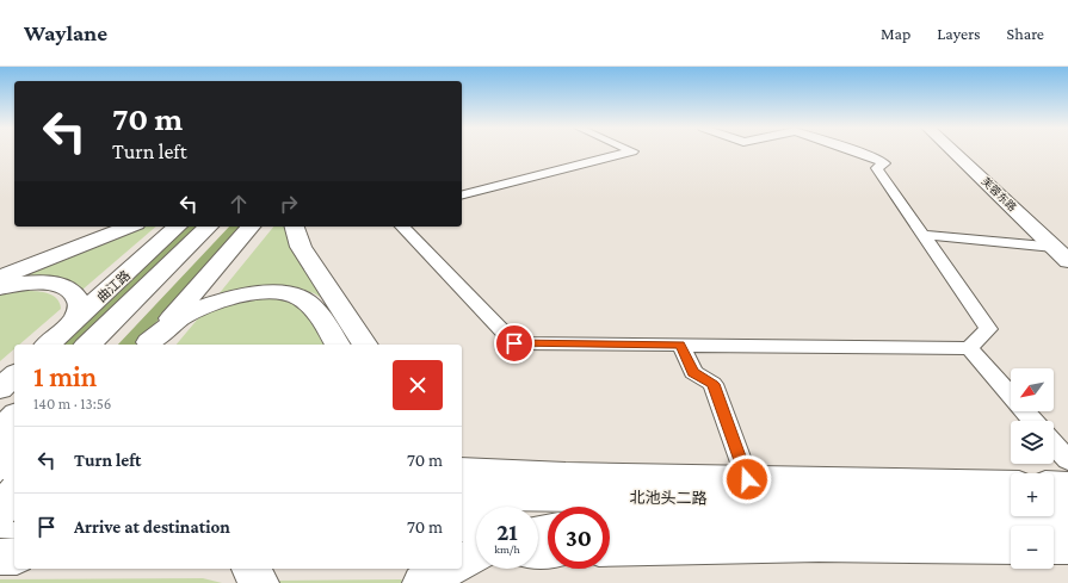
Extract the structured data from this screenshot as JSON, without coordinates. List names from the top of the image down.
{
  "streets": {
    "highway": ["曲江路"],
    "main road": ["芙蓉东路", "北池头二路"]
  },
  "north": "bottom left",
  "page": {
    "header": "Waylane",
    "nav": ["Map", "Layers", "Share"],
    "turn": ["70 m", "Turn left"],
    "heading": ["1 min", "140 m · 13:56"],
    "map_buttons": ["+", "−"],
    "list": [
      {
        "name": "Turn left",
        "value": "70 m"
      },
      {
        "name": "Arrive at destination",
        "value": "70 m"
      }
    ],
    "speed": "21 km/h",
    "limit": "30"
  }
}
